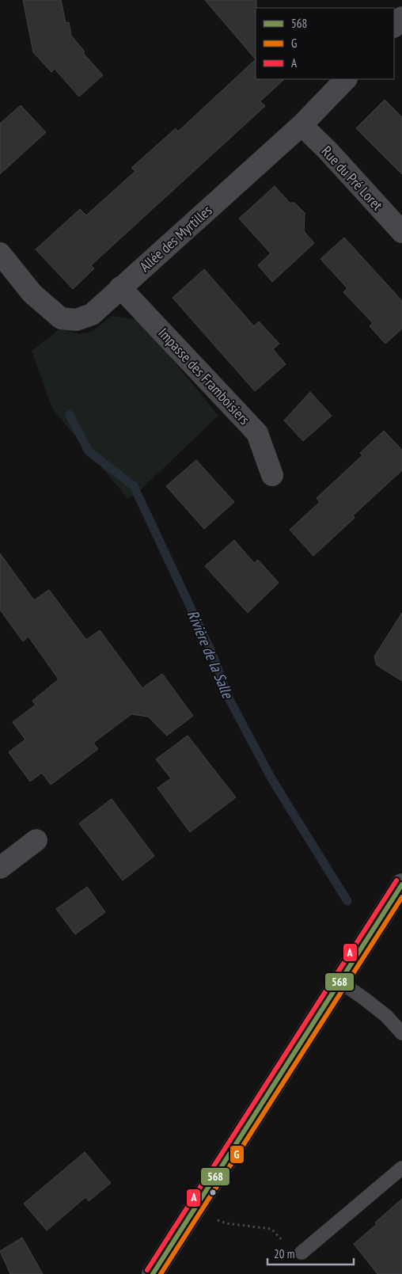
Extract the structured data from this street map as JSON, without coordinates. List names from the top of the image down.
{
  "streets": {
    "street": ["Rue du Pré Loret", "Allée des Myrtilles", "Impasse des Framboisiers"]
  },
  "crossings": [
    ["Rue du Pré Loret", "Allée des Myrtilles"],
    ["Allée des Myrtilles", "Impasse des Framboisiers"]
  ],
  "water": ["Rivière de la Salle"],
  "lines": ["transit line A", "transit line 568", "transit line G"],
  "legend": ["568", "G", "A"],
  "scale_bar": "20 m"
}
